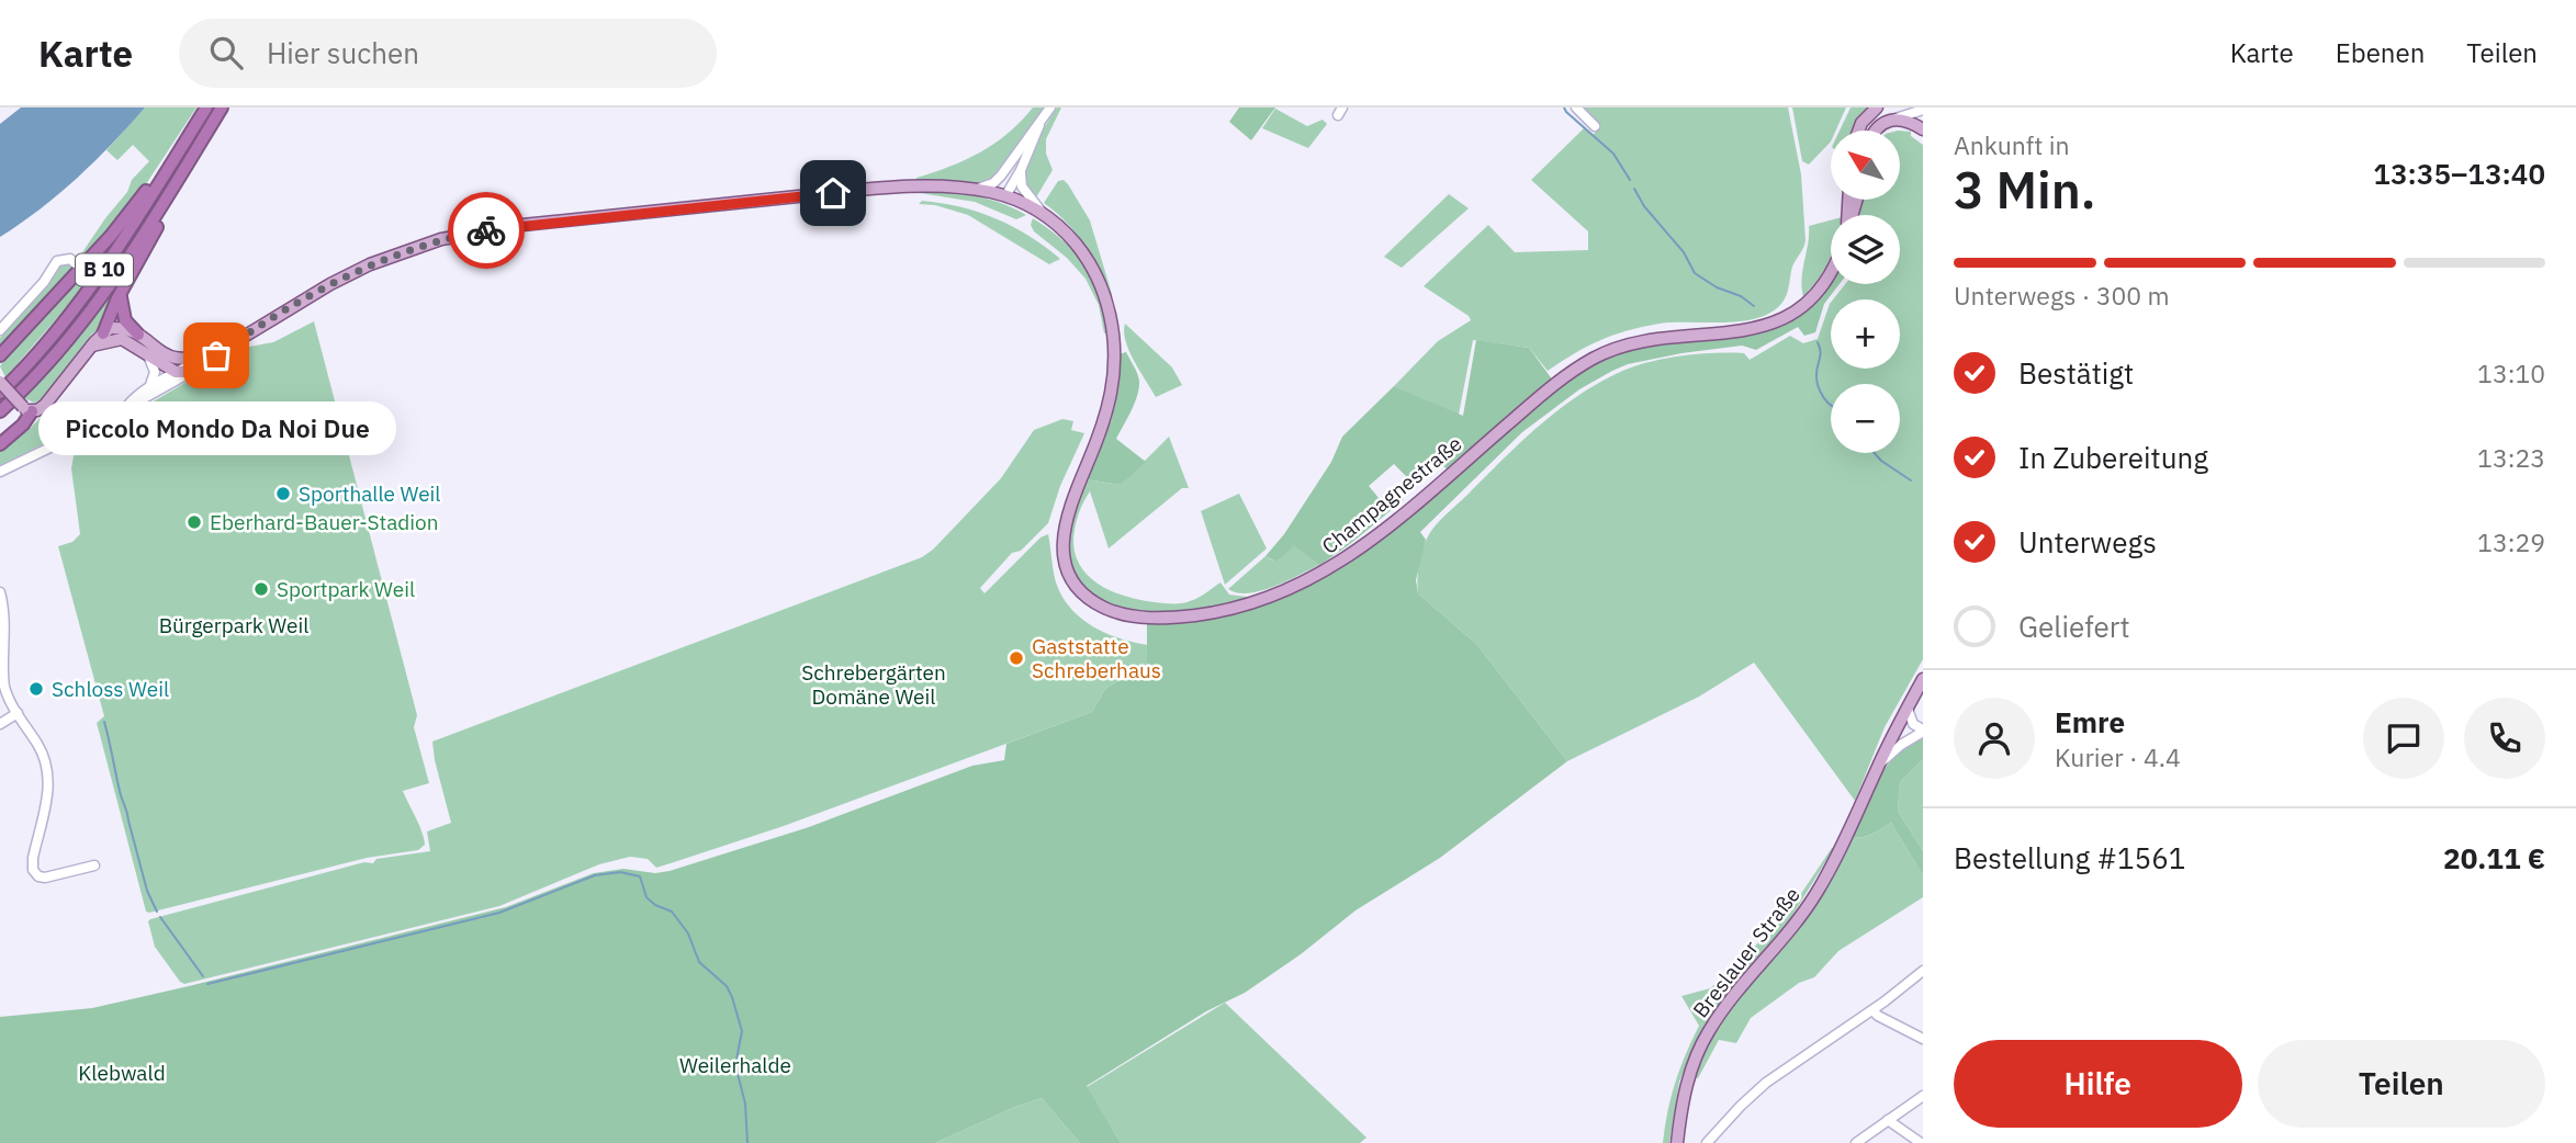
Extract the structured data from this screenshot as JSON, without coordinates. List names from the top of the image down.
{
  "streets": {
    "highway": ["B 10"],
    "main road": ["Champagnestraße", "Breslauer Straße"]
  },
  "parks": [
    "Bürgerpark Weil",
    "Schrebergärten Domäne Weil",
    "Weilerhalde",
    "Klebwald"
  ],
  "places": [
    "Piccolo Mondo Da Noi Due",
    "Sporthalle Weil",
    "Eberhard-Bauer-Stadion",
    "Sportpark Weil",
    "Gaststatte Schreberhaus",
    "Schloss Weil"
  ],
  "north": "top left",
  "page": {
    "header": "Karte",
    "search": "Hier suchen",
    "nav": ["Karte", "Ebenen", "Teilen"],
    "heading": ["3 Min.", "Ankunft in", "13:35–13:40"],
    "panel": [
      "Emre",
      "Kurier · 4.4",
      "Bestellung #1561",
      "20.11 €"
    ],
    "map_buttons": ["+", "−"],
    "bar": "Unterwegs · 300 m",
    "list": [
      ["Bestätigt", "13:10"],
      ["In Zubereitung", "13:23"],
      ["Unterwegs", "13:29"],
      "Geliefert"
    ],
    "bubble": "Piccolo Mondo Da Noi Due",
    "buttons": ["Hilfe", "Teilen"]
  }
}
